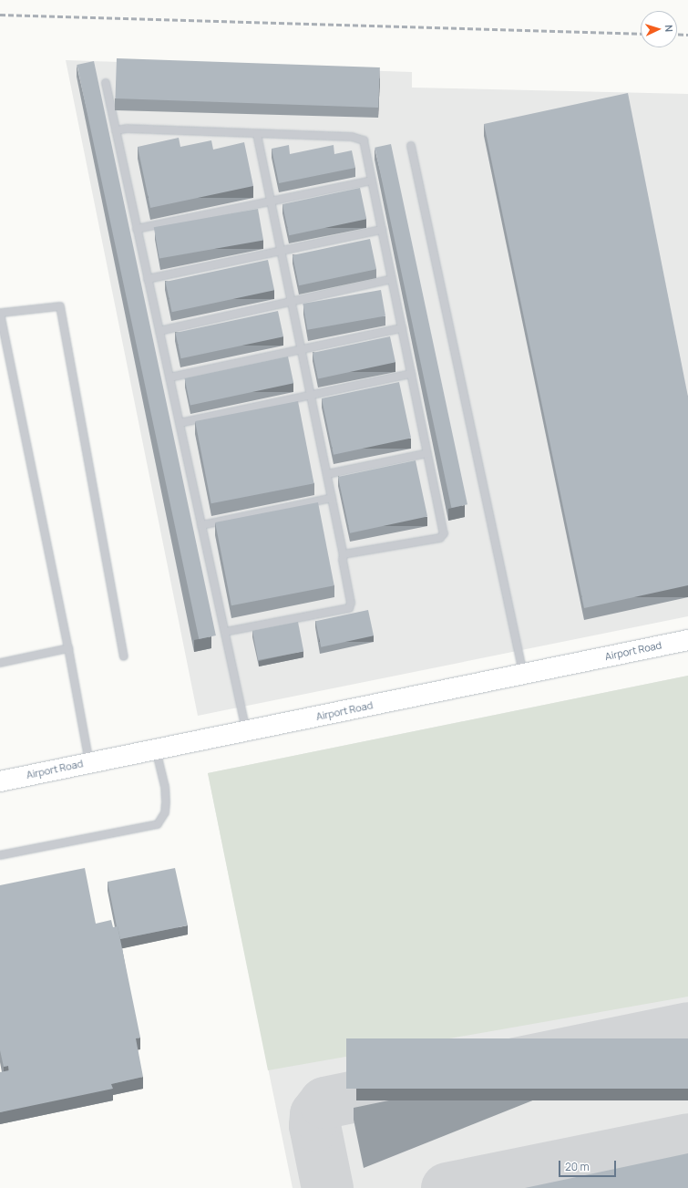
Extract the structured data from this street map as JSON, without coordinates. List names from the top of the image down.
{
  "streets": {
    "street": ["Airport Road"]
  },
  "scale_bar": "20 m",
  "north": "right"
}
